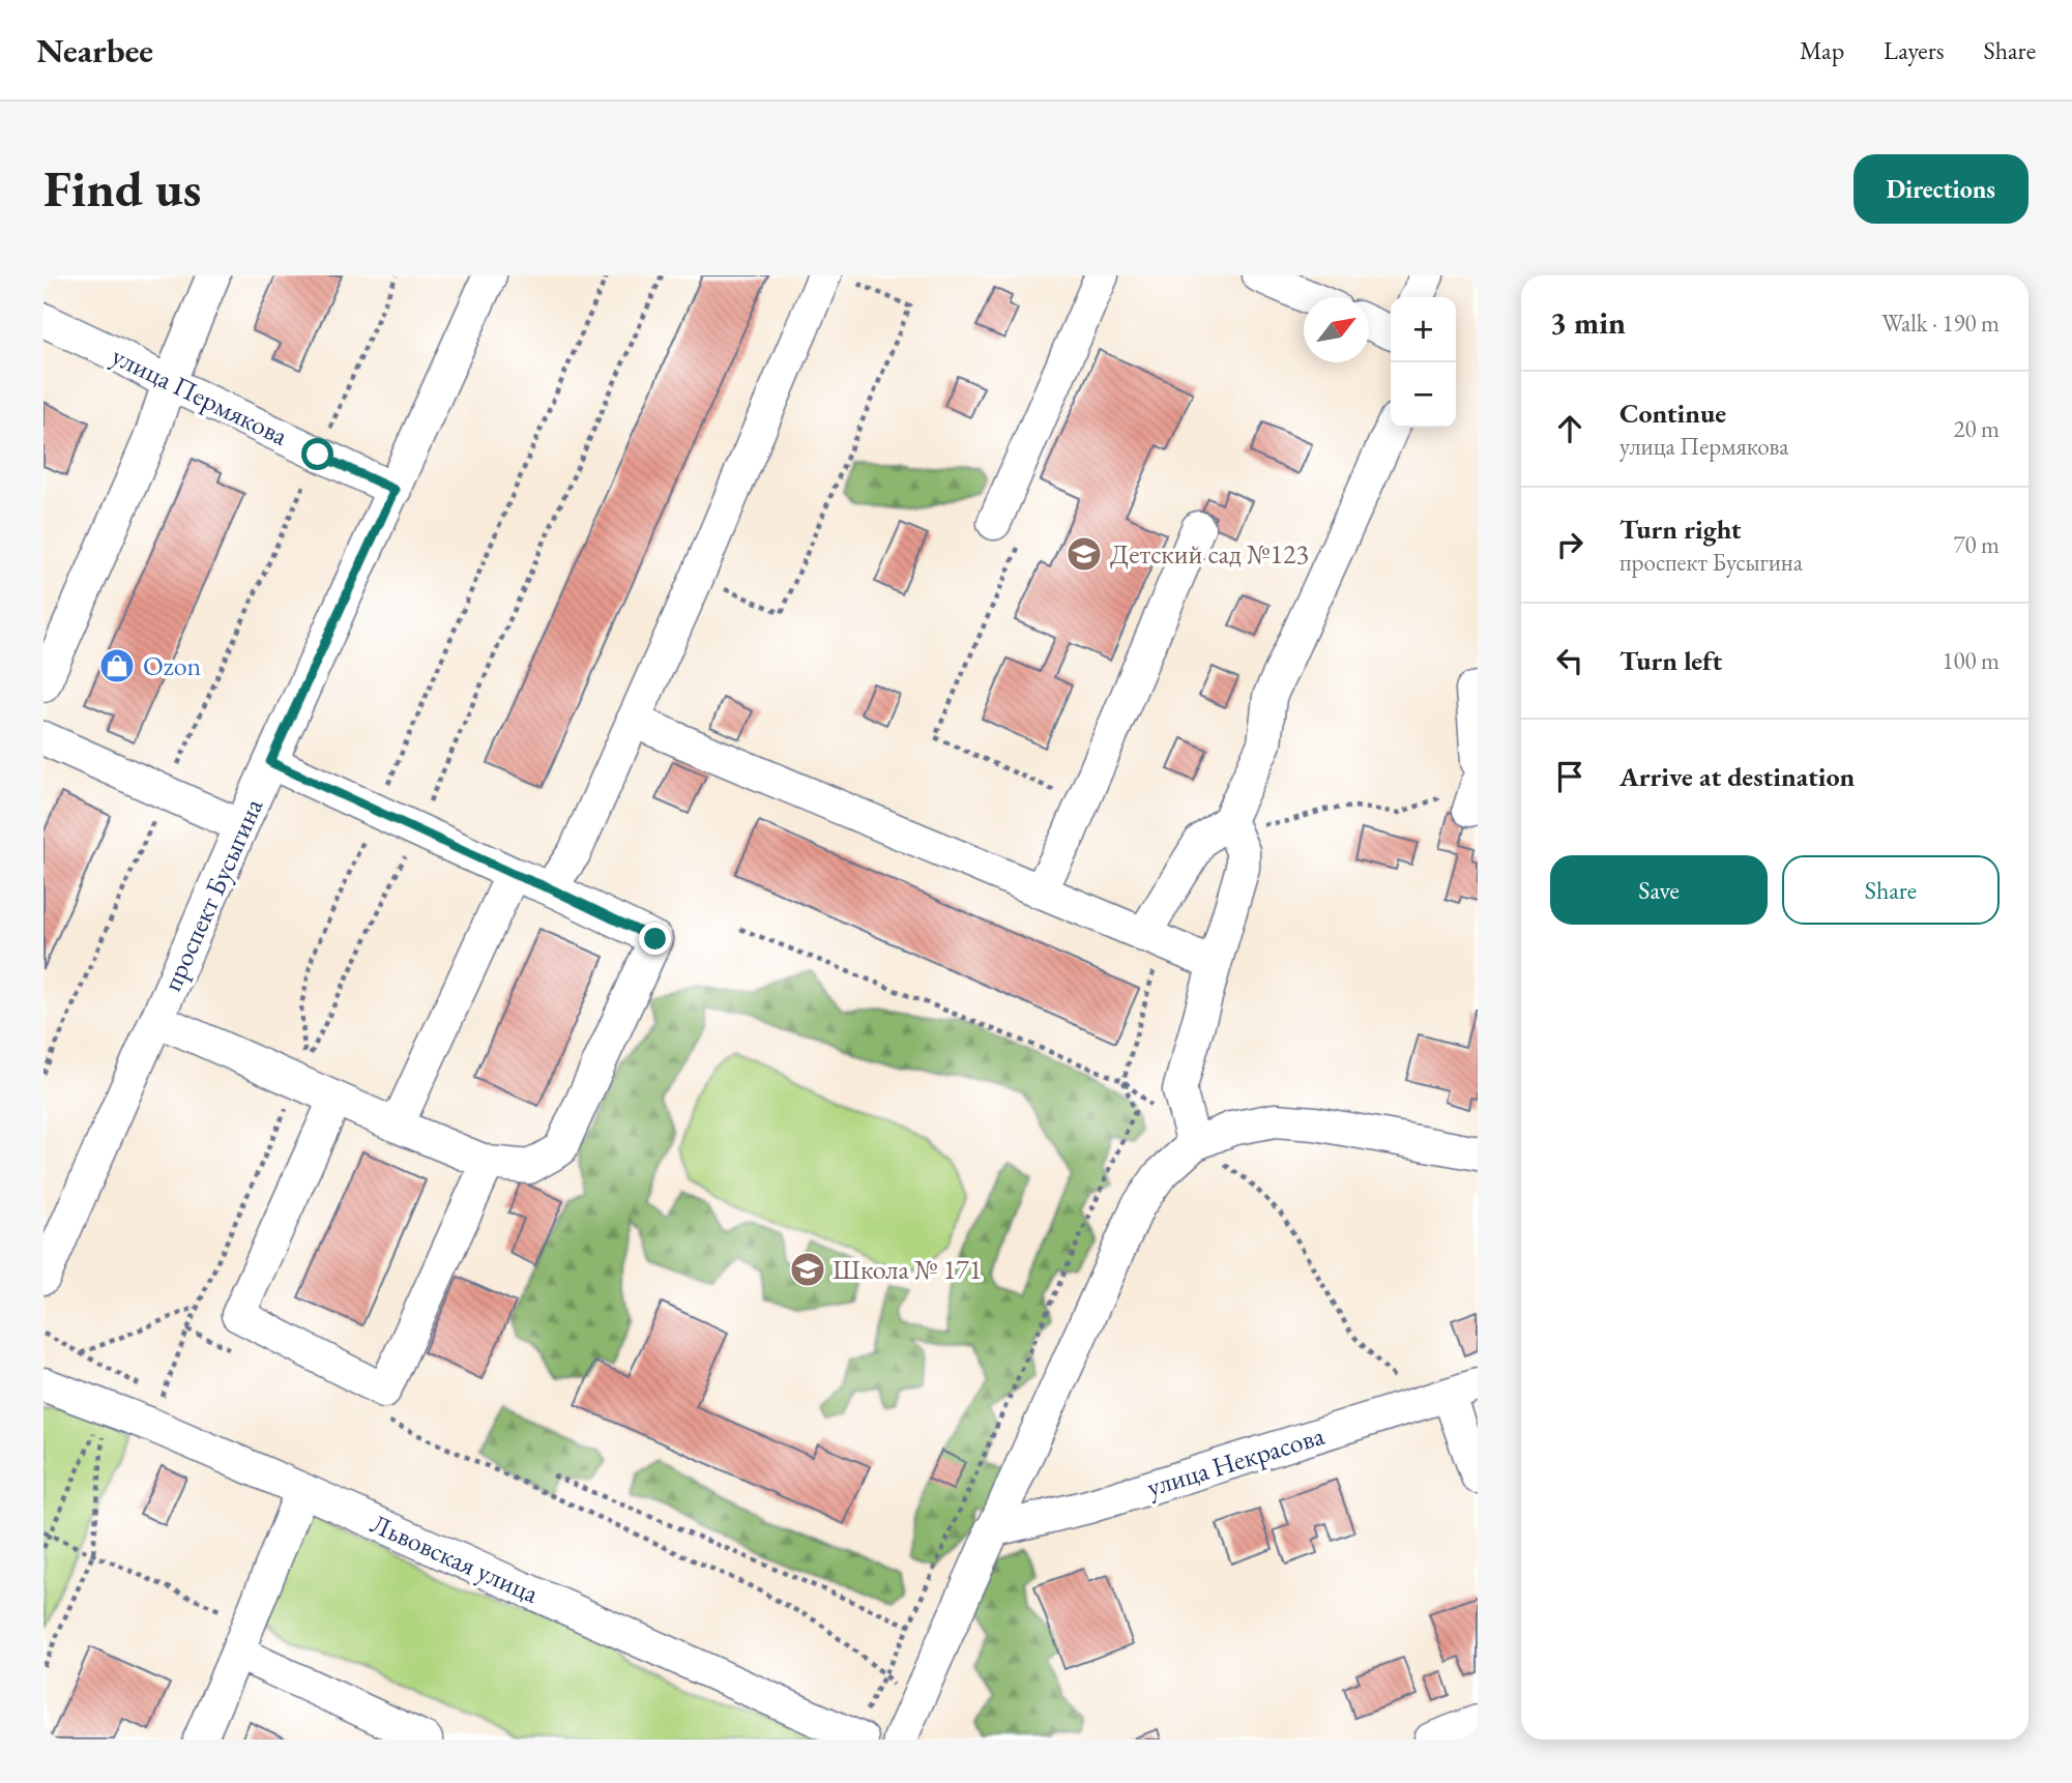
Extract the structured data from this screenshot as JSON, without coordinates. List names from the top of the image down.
{
  "streets": {
    "street": [
      "улица Пермякова",
      "проспект Бусыгина",
      "улица Некрасова",
      "Львовская улица"
    ]
  },
  "crossings": [
    ["улица Пермякова", "проспект Бусыгина"]
  ],
  "places": {
    "school or university": ["Детский сад №123", "Школа № 171"],
    "shop": ["Ozon"]
  },
  "north": "top right",
  "page": {
    "header": "Nearbee",
    "nav": ["Map", "Layers", "Share"],
    "buttons": [
      "Directions",
      ["Save", "Share"]
    ],
    "title": "Find us",
    "heading": ["3 min", "Walk · 190 m"],
    "map_buttons": ["+", "−"],
    "list": [
      ["Continue", "улица Пермякова", "20 m"],
      ["Turn right", "проспект Бусыгина", "70 m"],
      ["Turn left", "100 m"],
      "Arrive at destination"
    ]
  }
}
